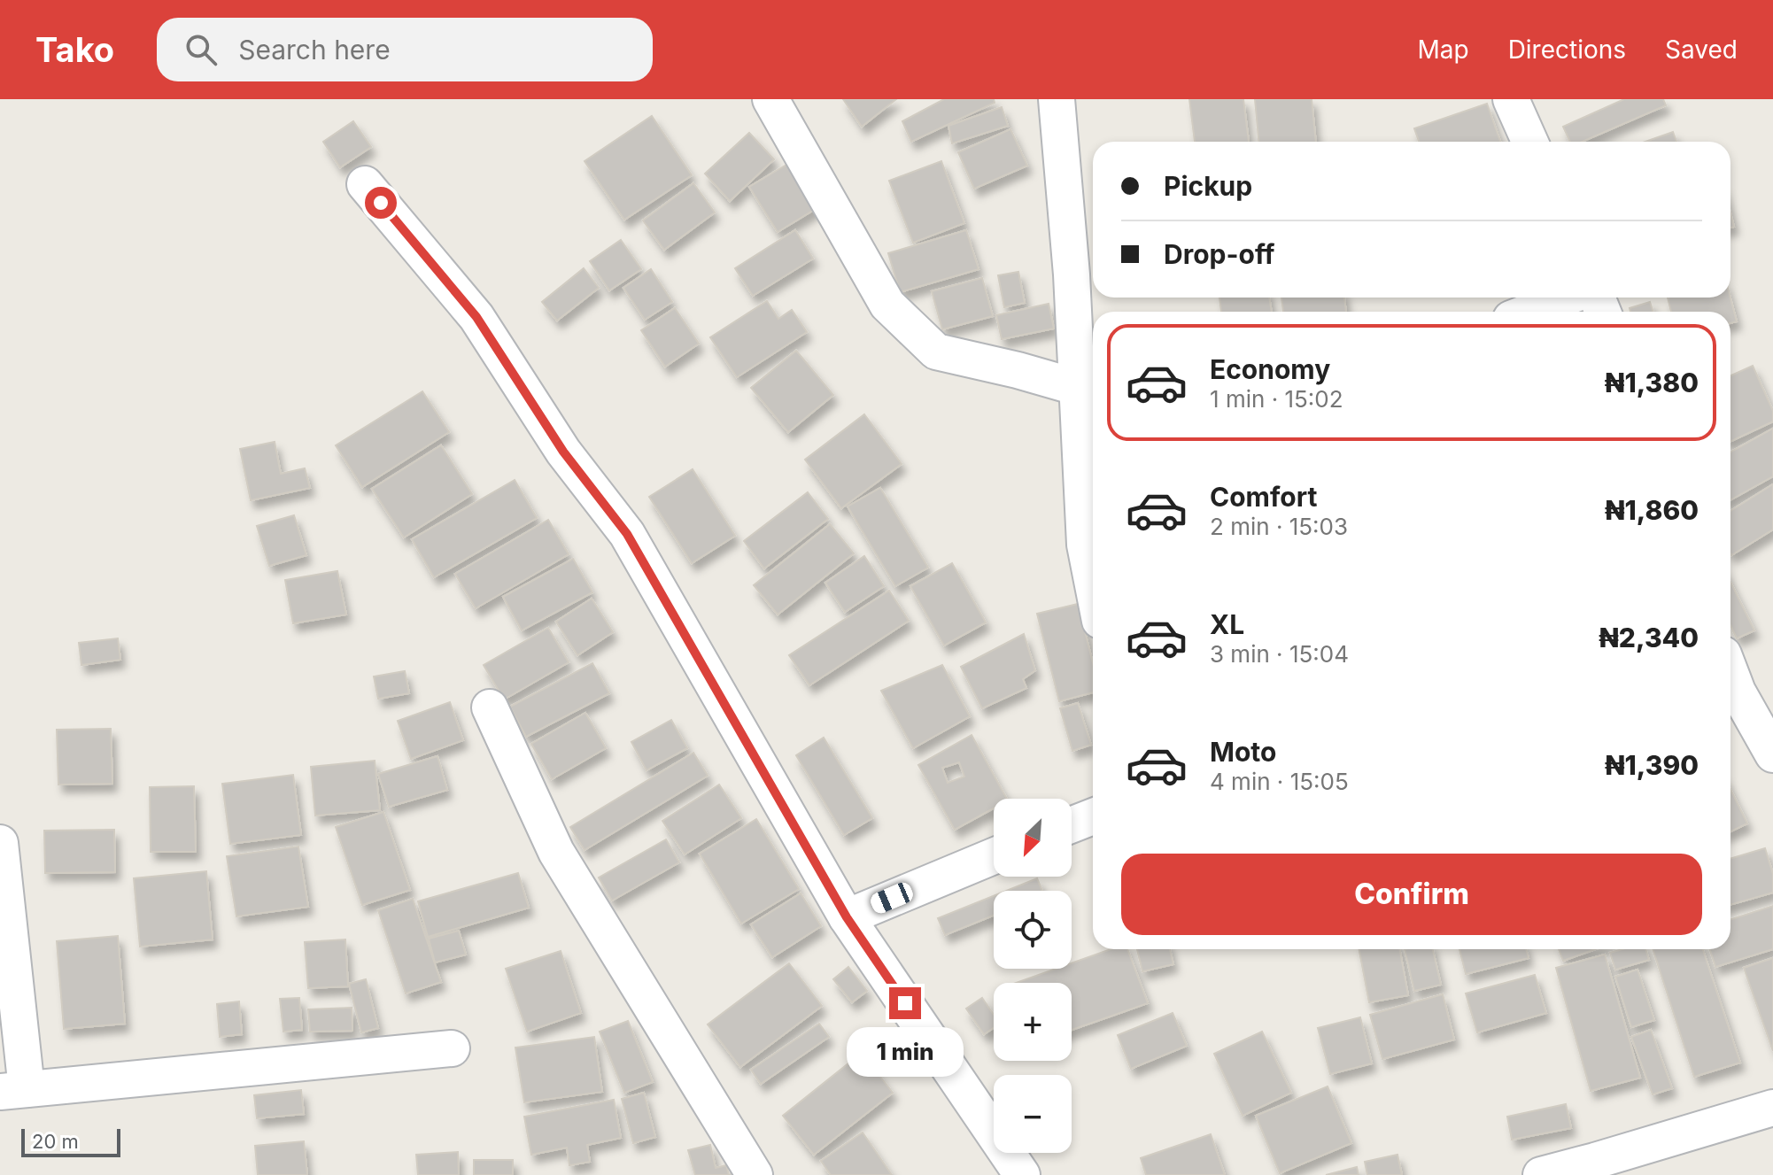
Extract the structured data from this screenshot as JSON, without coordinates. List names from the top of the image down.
{
  "scale_bar": "20 m",
  "north": "bottom left",
  "page": {
    "header": "Tako",
    "search": "Search here",
    "nav": ["Map", "Directions", "Saved"],
    "banner": ["Pickup", "Drop-off"],
    "list": [
      {
        "name": "Economy",
        "note": "1 min · 15:02",
        "value": "₦1,380"
      },
      {
        "name": "Comfort",
        "note": "2 min · 15:03",
        "value": "₦1,860"
      },
      {
        "name": "XL",
        "note": "3 min · 15:04",
        "value": "₦2,340"
      },
      {
        "name": "Moto",
        "note": "4 min · 15:05",
        "value": "₦1,390"
      }
    ],
    "map_buttons": ["+", "−"],
    "buttons": "Confirm",
    "bubble": "1 min",
    "scale": "20 m"
  }
}
